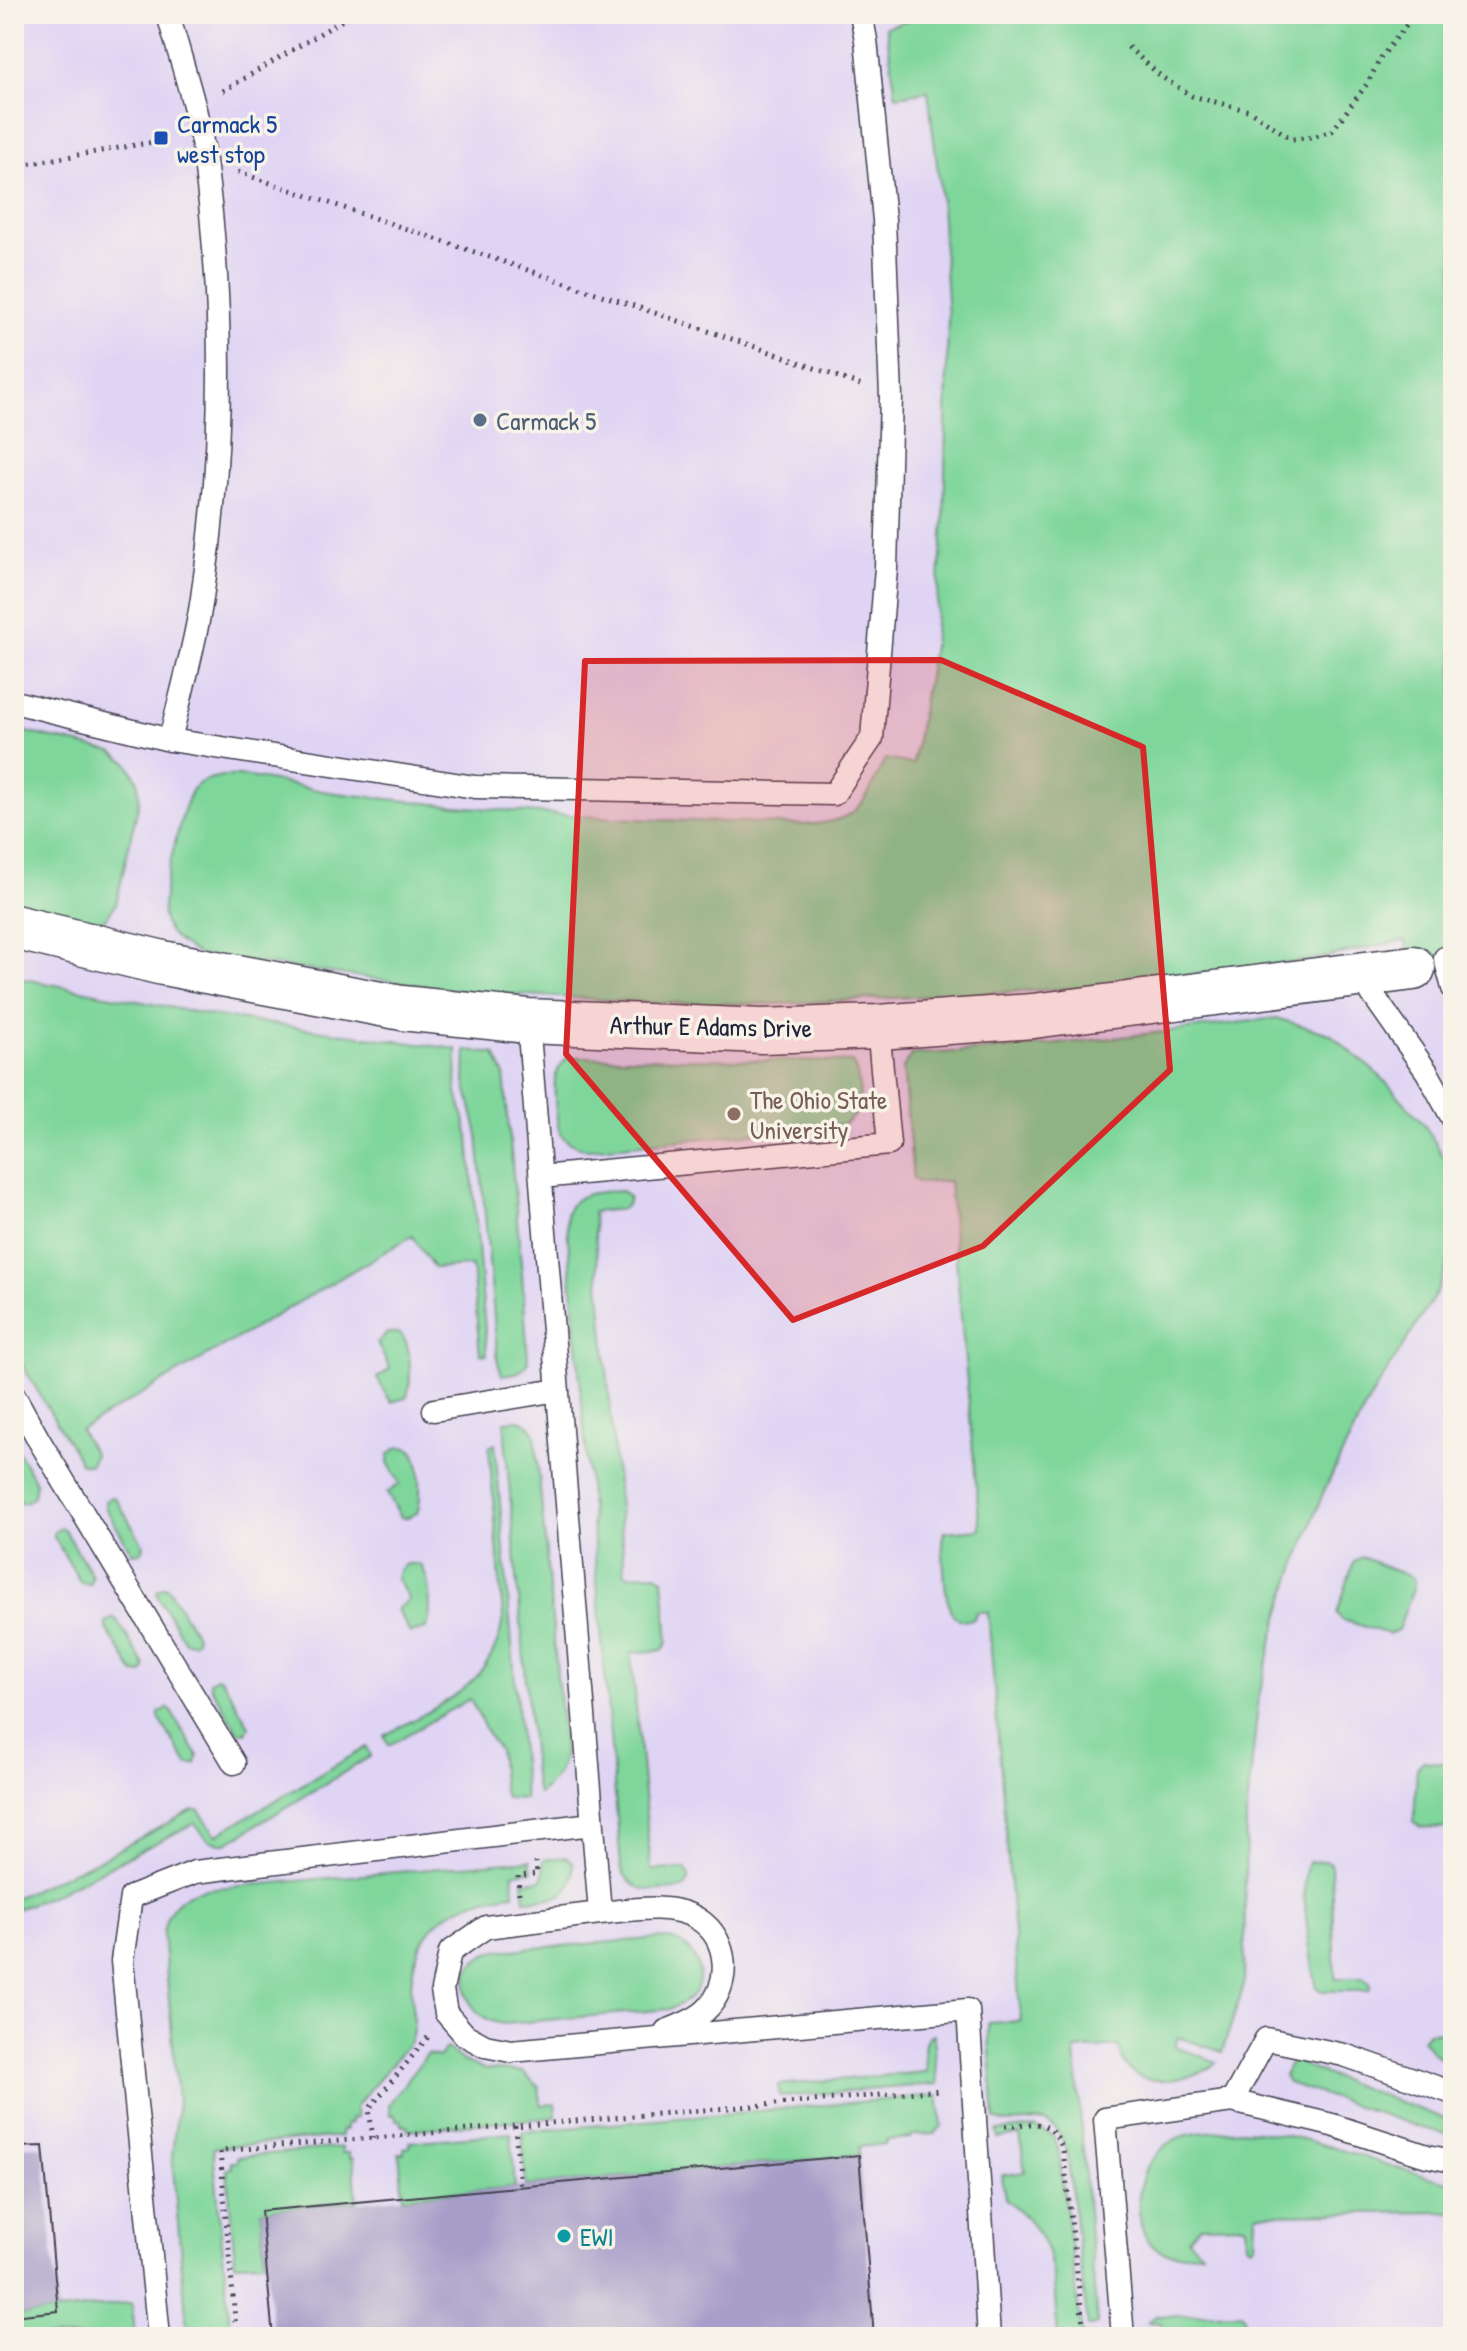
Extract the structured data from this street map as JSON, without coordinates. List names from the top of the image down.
{
  "streets": {
    "street": ["Arthur E Adams Drive"]
  },
  "places": {
    "transit": ["Carmack 5 west stop"],
    "other": ["Carmack 5", "The Ohio State University", "EWI"]
  }
}
